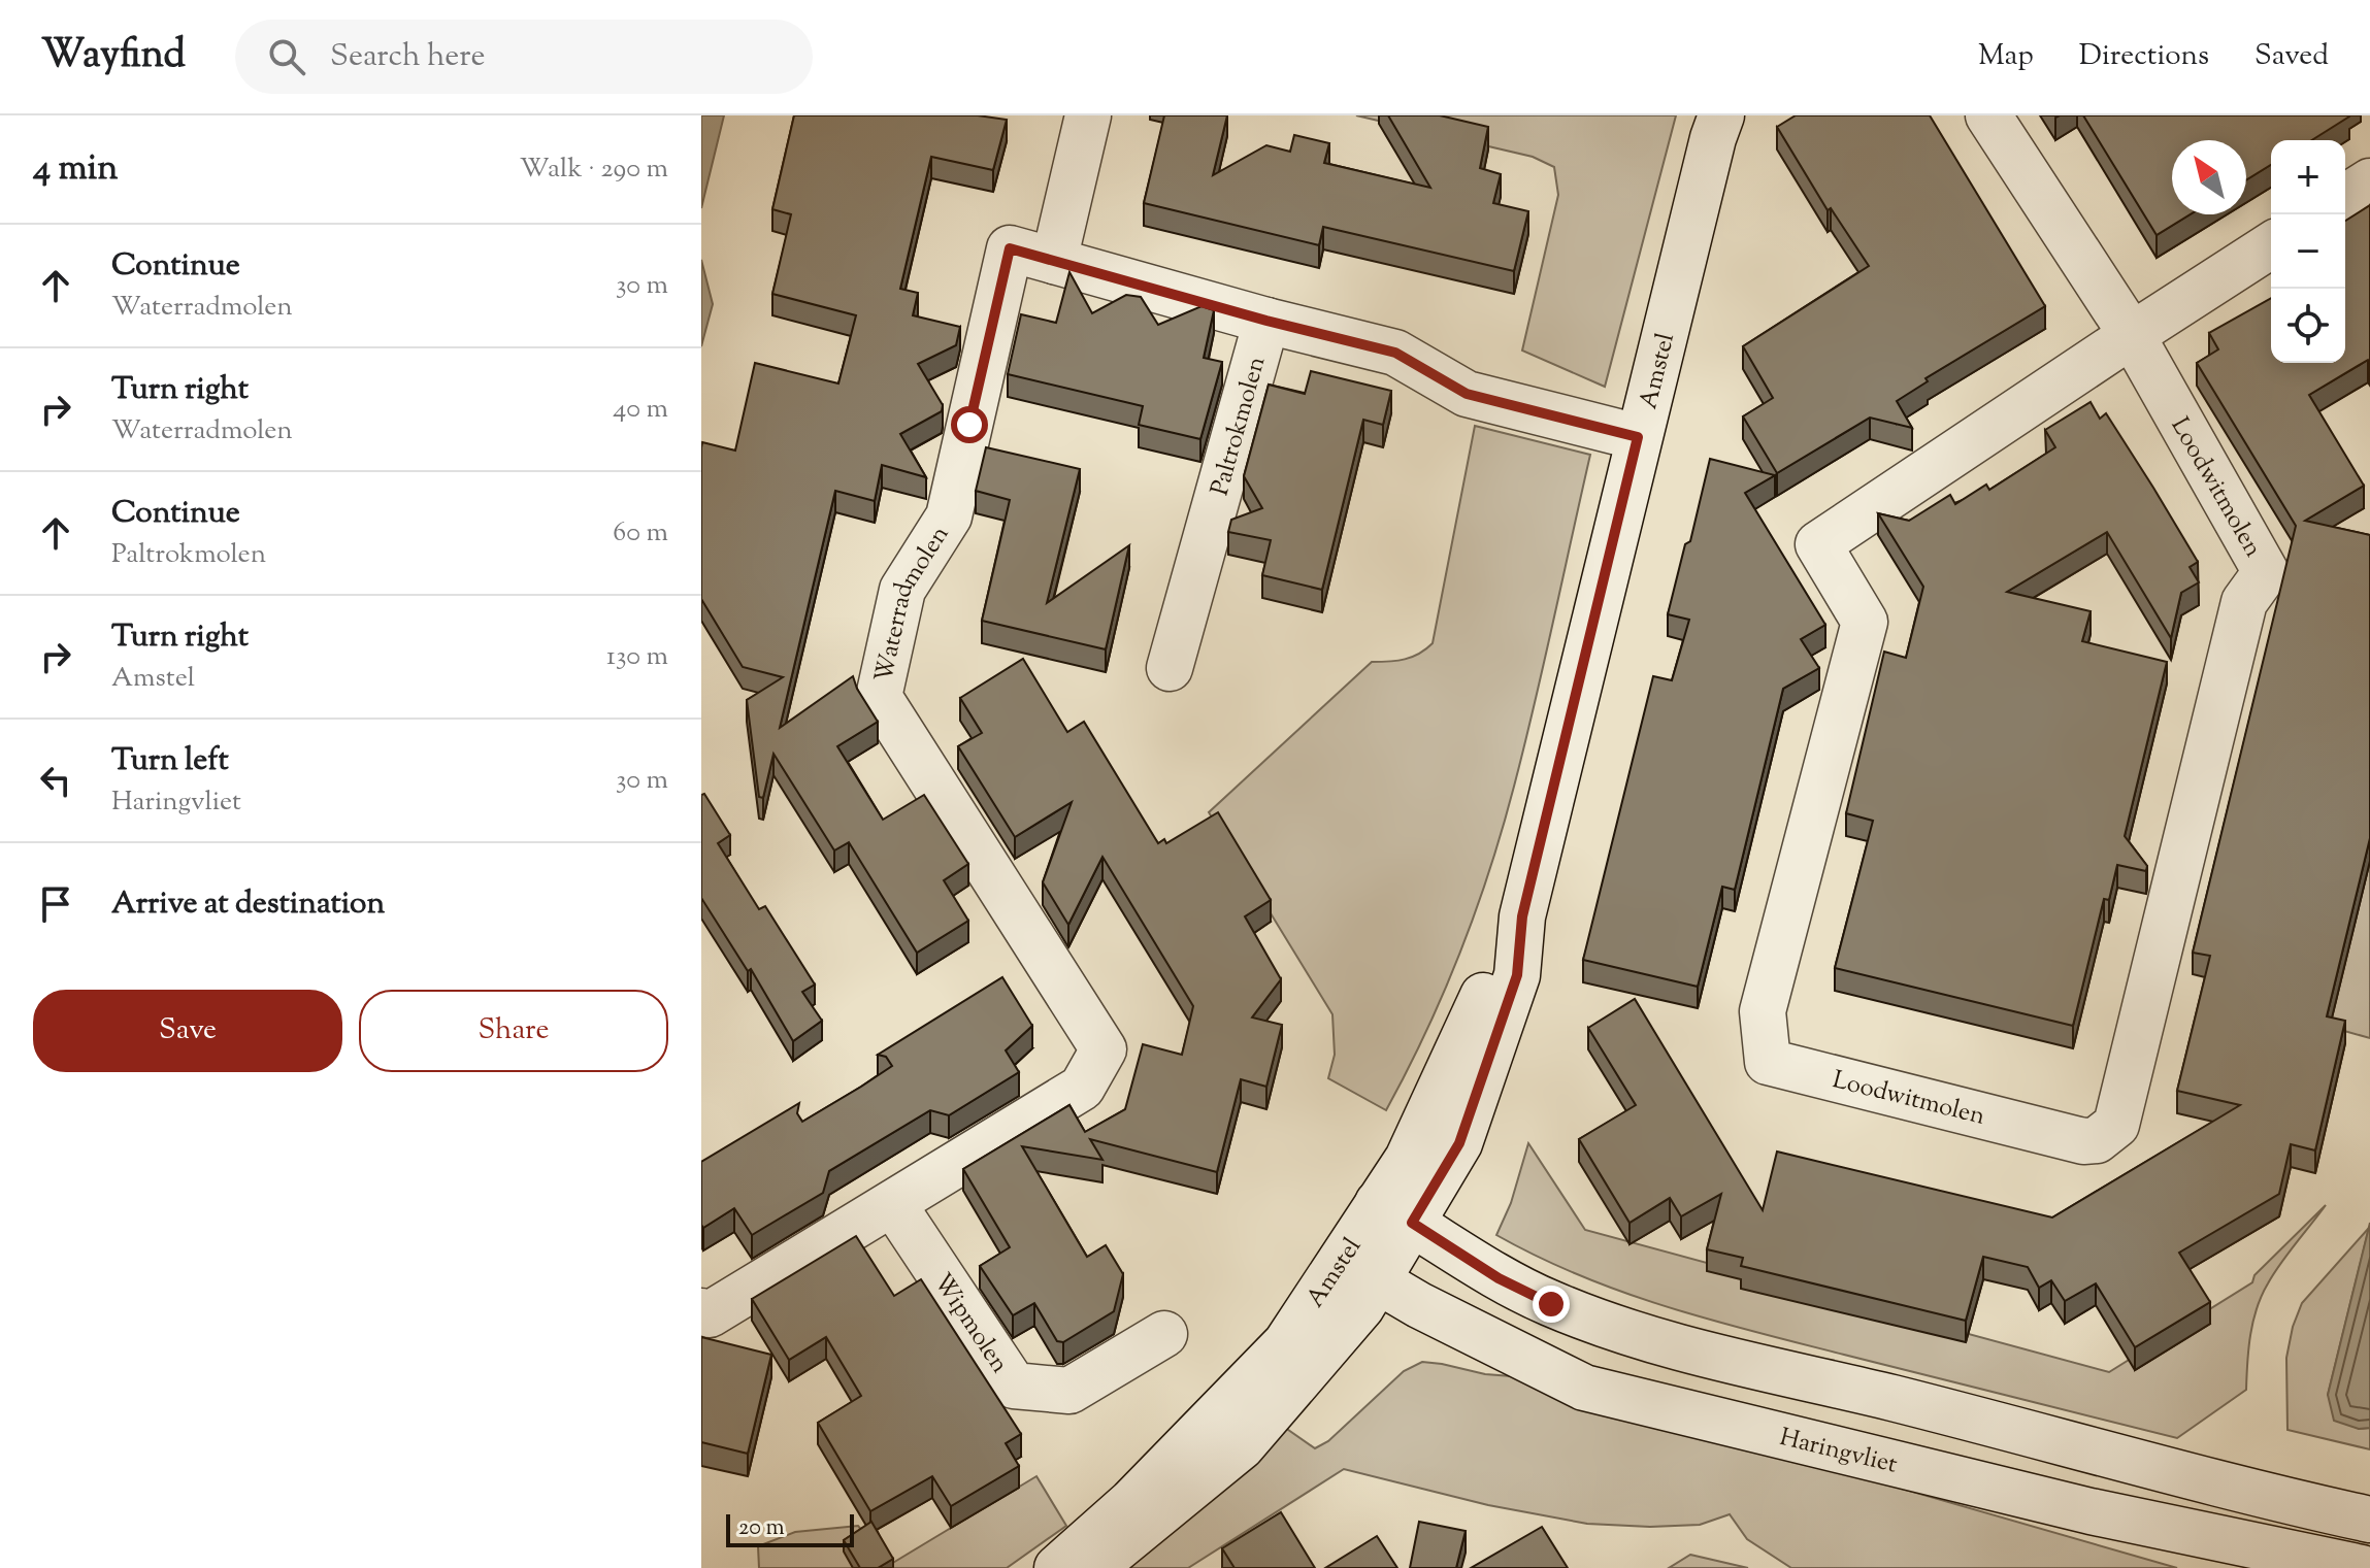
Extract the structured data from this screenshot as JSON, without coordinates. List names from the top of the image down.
{
  "streets": {
    "street": [
      "Amstel",
      "Paltrokmolen",
      "Loodwitmolen",
      "Waterradmolen",
      "Wipmolen",
      "Haringvliet"
    ]
  },
  "crossings": [
    ["Amstel", "Haringvliet"],
    ["Paltrokmolen", "Waterradmolen"],
    ["Waterradmolen", "Wipmolen"]
  ],
  "scale_bar": "20 m",
  "north": "top left",
  "page": {
    "header": "Wayfind",
    "search": "Search here",
    "nav": ["Map", "Directions", "Saved"],
    "heading": ["4 min", "Walk · 290 m"],
    "map_buttons": ["+", "−"],
    "list": [
      ["Continue", "Waterradmolen", "30 m"],
      ["Turn right", "Waterradmolen", "40 m"],
      ["Continue", "Paltrokmolen", "60 m"],
      ["Turn right", "Amstel", "130 m"],
      ["Turn left", "Haringvliet", "30 m"],
      "Arrive at destination"
    ],
    "buttons": ["Save", "Share"],
    "scale": "20 m"
  }
}
